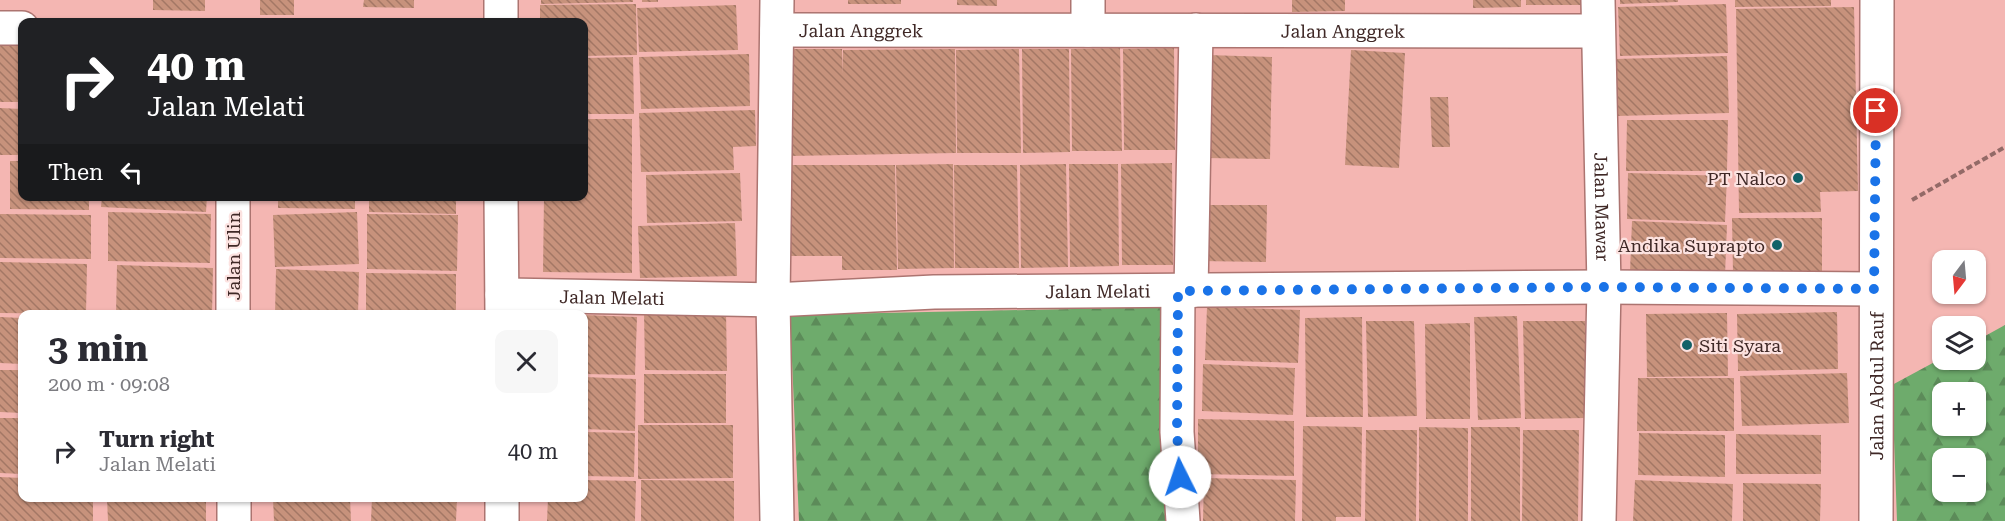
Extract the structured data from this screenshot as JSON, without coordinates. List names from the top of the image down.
{
  "streets": {
    "street": [
      "Jalan Anggrek",
      "Jalan Mawar",
      "Jalan Ulin",
      "Jalan Melati",
      "Jalan Abdul Rauf"
    ]
  },
  "crossings": [
    ["Jalan Anggrek", "Jalan Mawar"],
    ["Jalan Mawar", "Jalan Melati"],
    ["Jalan Melati", "Jalan Abdul Rauf"]
  ],
  "places": ["PT Nalco", "Andika Suprapto", "Siti Syara"],
  "north": "bottom",
  "page": {
    "turn": ["40 m", "Jalan Melati"],
    "then": "Then",
    "map_buttons": ["+", "−"],
    "heading": ["3 min", "200 m · 09:08"],
    "list": [
      {
        "name": "Turn right",
        "note": "Jalan Melati",
        "value": "40 m"
      }
    ]
  }
}
